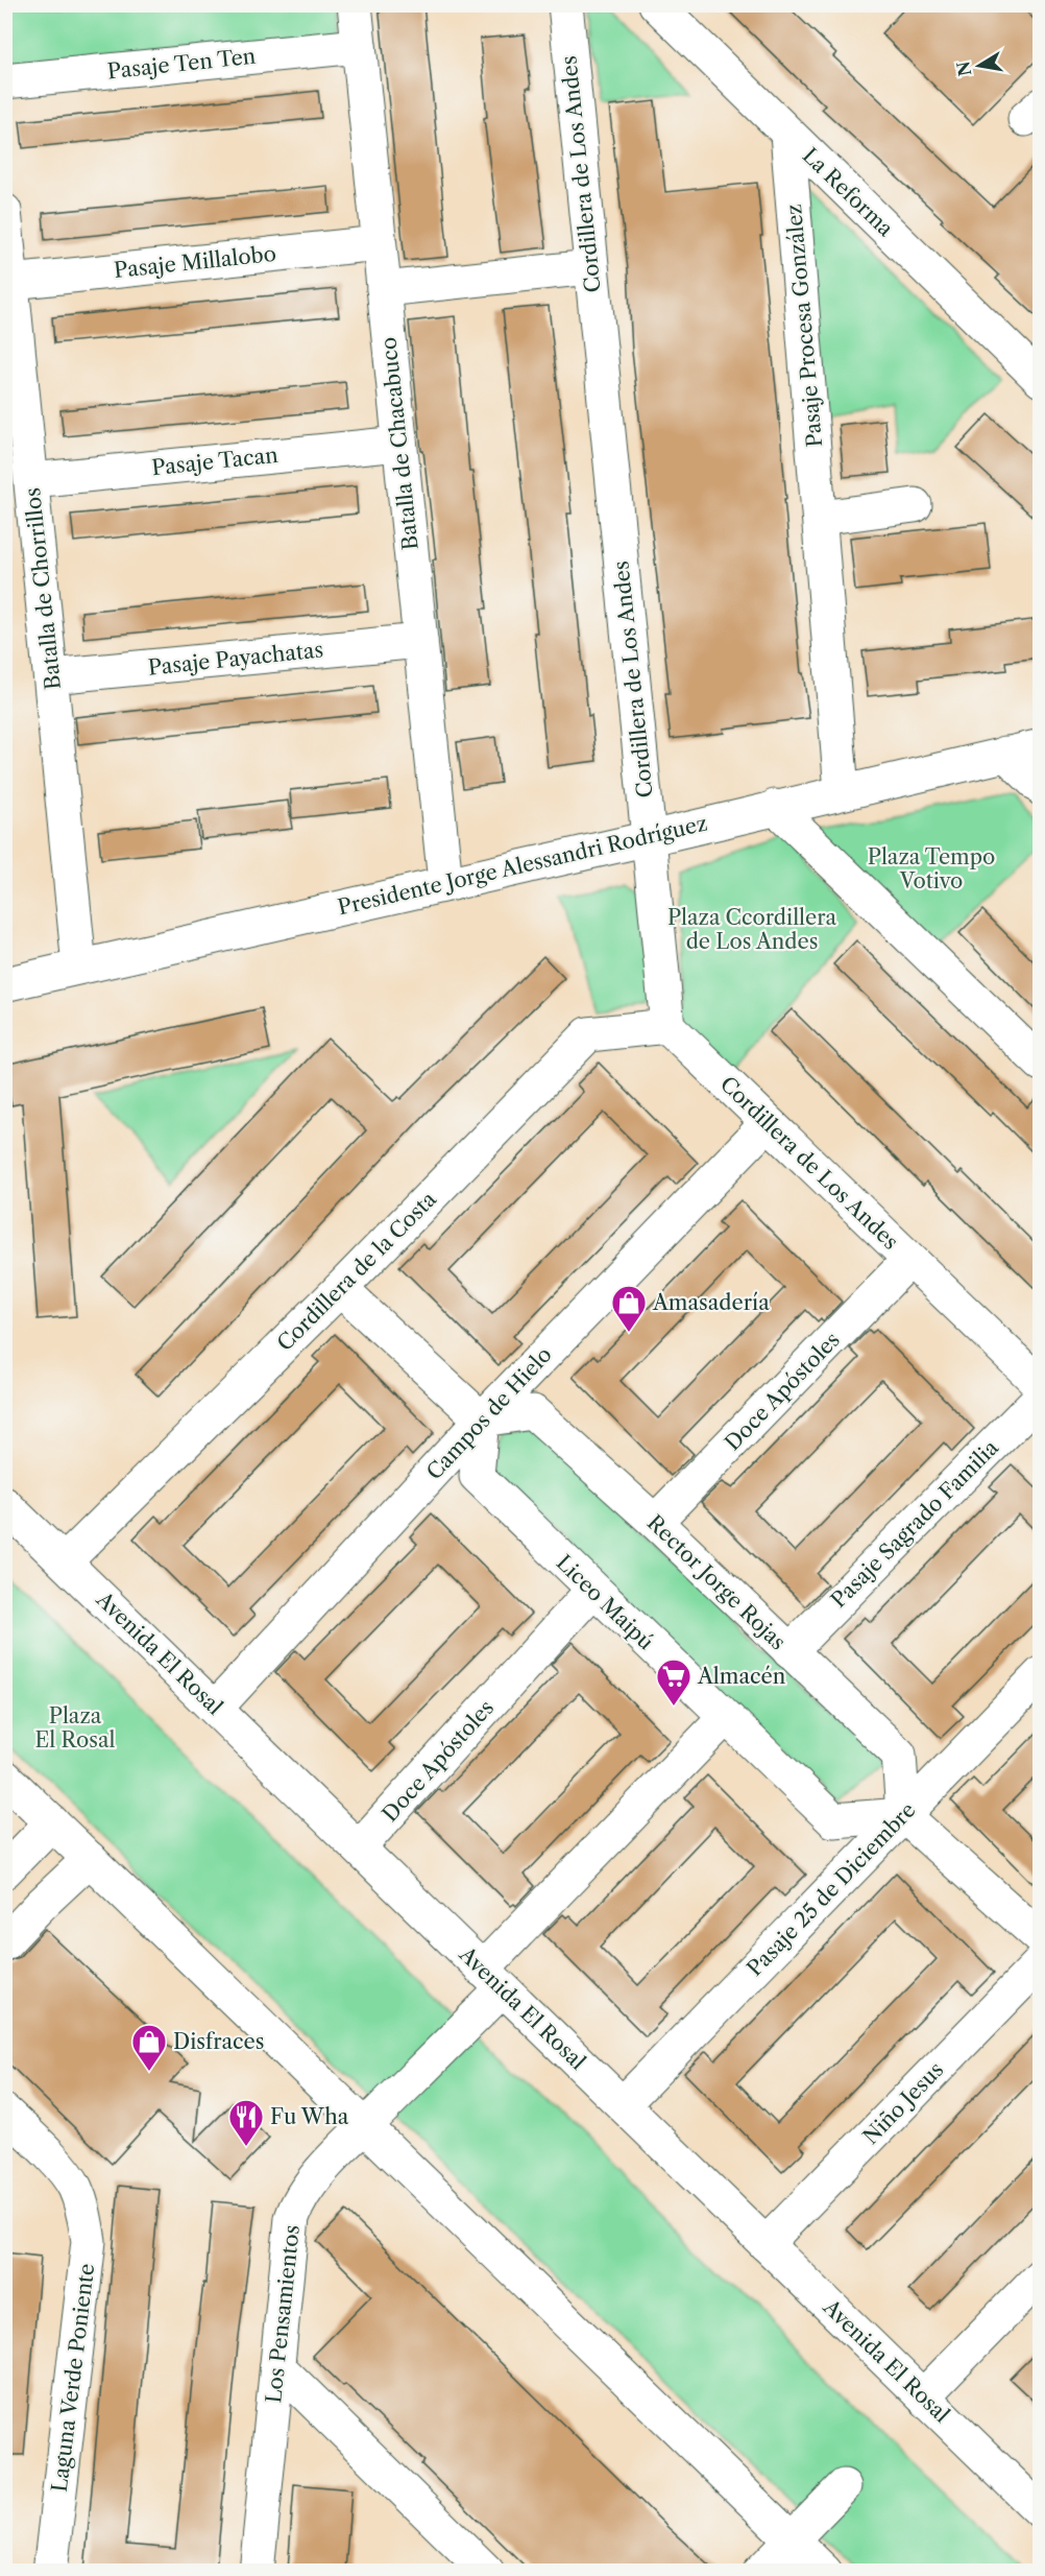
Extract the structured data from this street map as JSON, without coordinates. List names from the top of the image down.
{
  "streets": {
    "street": [
      "Pasaje Ten Ten",
      "Cordillera de Los Andes",
      "La Reforma",
      "Pasaje Millalobo",
      "Pasaje Procesa González",
      "Batalla de Chacabuco",
      "Pasaje Tacan",
      "Batalla de Chorrillos",
      "Pasaje Payachatas",
      "Presidente Jorge Alessandri Rodríguez",
      "Cordillera de la Costa",
      "Doce Apóstoles",
      "Campos de Hielo",
      "Pasaje Sagrado Familia",
      "Rector Jorge Rojas",
      "Liceo Maipú",
      "Avenida El Rosal",
      "Pasaje 25 de Diciembre",
      "Niño Jesus",
      "Los Pensamientos",
      "Laguna Verde Poniente"
    ]
  },
  "crossings": [
    ["Pasaje Ten Ten", "Batalla de Chacabuco"],
    ["Cordillera de Los Andes", "Presidente Jorge Alessandri Rodríguez"],
    ["Cordillera de Los Andes", "Cordillera de la Costa"],
    ["Cordillera de Los Andes", "Doce Apóstoles"],
    ["Cordillera de Los Andes", "Campos de Hielo"],
    ["La Reforma", "Pasaje Procesa González"],
    ["Pasaje Millalobo", "Batalla de Chacabuco"],
    ["Pasaje Millalobo", "Batalla de Chorrillos"],
    ["Pasaje Procesa González", "Presidente Jorge Alessandri Rodríguez"],
    ["Batalla de Chacabuco", "Pasaje Tacan"],
    ["Batalla de Chacabuco", "Pasaje Payachatas"],
    ["Batalla de Chacabuco", "Presidente Jorge Alessandri Rodríguez"],
    ["Pasaje Tacan", "Batalla de Chorrillos"],
    ["Batalla de Chorrillos", "Pasaje Payachatas"],
    ["Batalla de Chorrillos", "Presidente Jorge Alessandri Rodríguez"],
    ["Cordillera de la Costa", "Avenida El Rosal"],
    ["Doce Apóstoles", "Rector Jorge Rojas"],
    ["Doce Apóstoles", "Liceo Maipú"],
    ["Doce Apóstoles", "Avenida El Rosal"],
    ["Campos de Hielo", "Rector Jorge Rojas"],
    ["Campos de Hielo", "Liceo Maipú"],
    ["Campos de Hielo", "Avenida El Rosal"],
    ["Pasaje Sagrado Familia", "Rector Jorge Rojas"],
    ["Rector Jorge Rojas", "Liceo Maipú"],
    ["Rector Jorge Rojas", "Pasaje 25 de Diciembre"],
    ["Liceo Maipú", "Pasaje 25 de Diciembre"],
    ["Avenida El Rosal", "Pasaje 25 de Diciembre"],
    ["Avenida El Rosal", "Niño Jesus"],
    ["Avenida El Rosal", "Los Pensamientos"]
  ],
  "parks": ["Plaza Tempo Votivo", "Plaza Ccordillera de Los Andes", "Plaza El Rosal"],
  "places": {
    "shop": ["Amasadería", "Disfraces"],
    "supermarket": ["Almacén"],
    "restaurant": ["Fu Wha"]
  },
  "north": "left"
}
